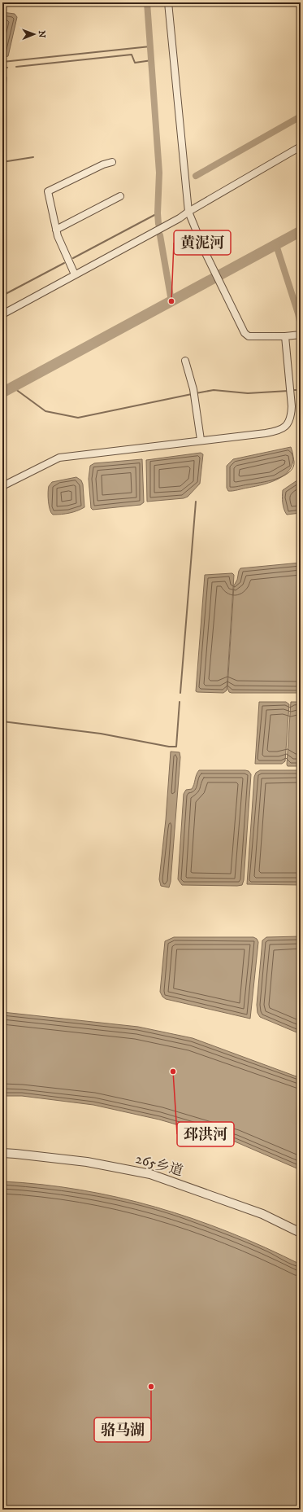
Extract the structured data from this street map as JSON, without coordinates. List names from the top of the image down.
{
  "streets": {
    "street": ["265乡道"]
  },
  "places": ["黄泥河", "邳洪河", "骆马湖"],
  "north": "right"
}
